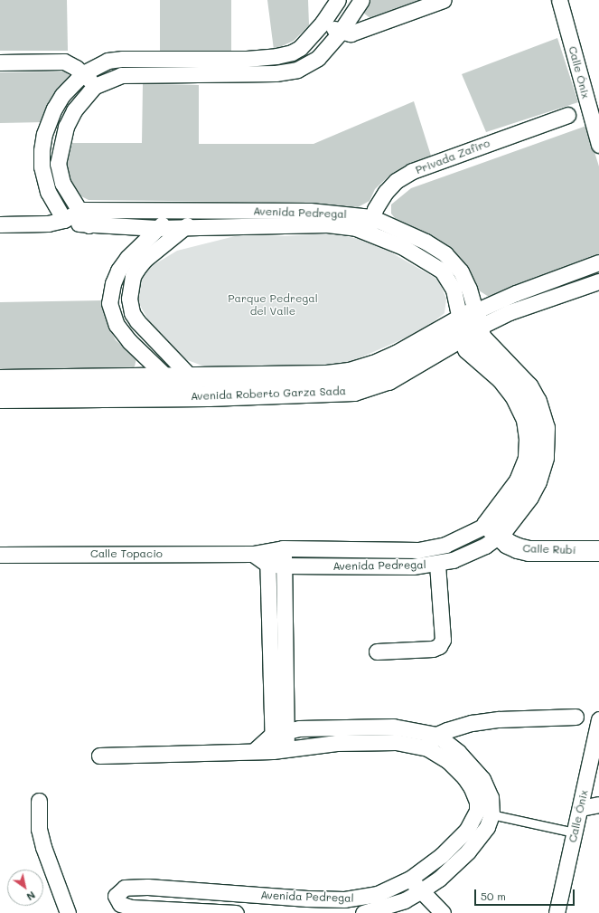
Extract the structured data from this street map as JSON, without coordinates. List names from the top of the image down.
{
  "streets": {
    "street": [
      "Calle Ónix",
      "Privada Zafiro",
      "Avenida Pedregal",
      "Avenida Roberto Garza Sada",
      "Calle Rubí",
      "Calle Topacio"
    ]
  },
  "crossings": [
    ["Privada Zafiro", "Avenida Pedregal"],
    ["Avenida Pedregal", "Avenida Roberto Garza Sada"],
    ["Avenida Pedregal", "Calle Rubí"],
    ["Avenida Pedregal", "Calle Topacio"]
  ],
  "parks": ["Parque Pedregal del Valle"],
  "scale_bar": "50 m",
  "north": "bottom right"
}
